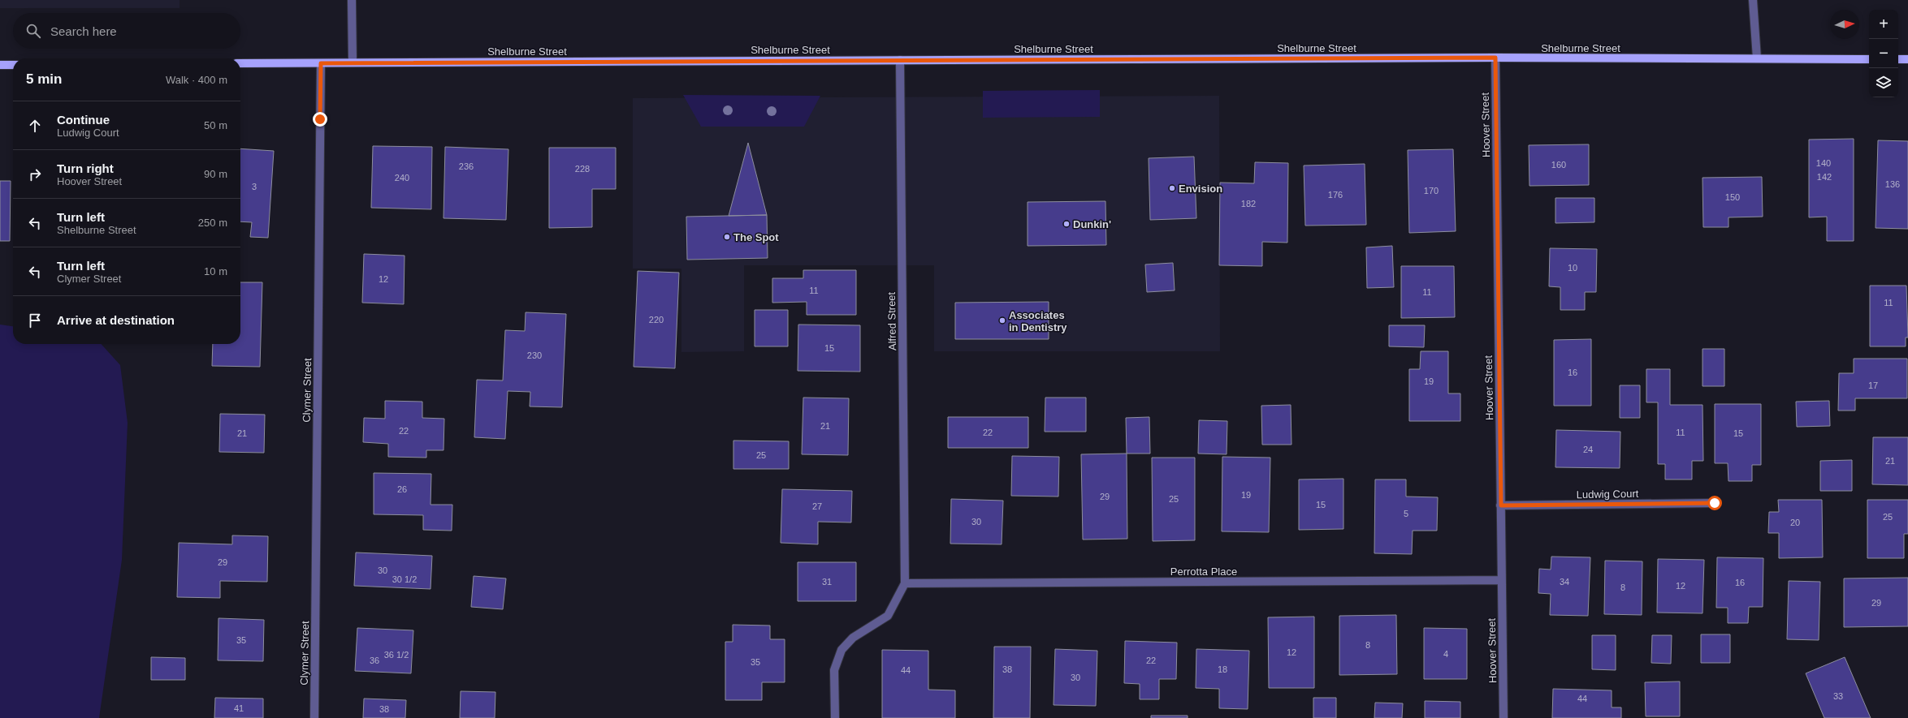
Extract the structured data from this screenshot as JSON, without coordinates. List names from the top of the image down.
{
  "streets": {
    "main road": ["Shelburne Street"],
    "street": [
      "Hoover Street",
      "Alfred Street",
      "Clymer Street",
      "Ludwig Court",
      "Perrotta Place"
    ]
  },
  "crossings": [
    ["Shelburne Street", "Hoover Street"],
    ["Shelburne Street", "Alfred Street"],
    ["Shelburne Street", "Clymer Street"],
    ["Hoover Street", "Ludwig Court"],
    ["Hoover Street", "Perrotta Place"],
    ["Alfred Street", "Perrotta Place"]
  ],
  "places": [
    "Envision",
    "Dunkin'",
    "The Spot",
    "Associates in Dentistry"
  ],
  "house_numbers": [
    "140",
    "160",
    "236",
    "228",
    "142",
    "240",
    "136",
    "3",
    "170",
    "176",
    "150",
    "182",
    "10",
    "12",
    "11",
    "11",
    "11",
    "220",
    "15",
    "230",
    "16",
    "19",
    "17",
    "21",
    "22",
    "22",
    "11",
    "21",
    "15",
    "24",
    "25",
    "21",
    "26",
    "19",
    "29",
    "25",
    "15",
    "27",
    "5",
    "25",
    "30",
    "20",
    "29",
    "30",
    "30 1/2",
    "31",
    "34",
    "16",
    "12",
    "8",
    "29",
    "35",
    "8",
    "12",
    "4",
    "36 1/2",
    "36",
    "22",
    "35",
    "38",
    "18",
    "44",
    "30",
    "33",
    "44",
    "41",
    "38"
  ],
  "north": "right",
  "page": {
    "map_buttons": ["+", "−"],
    "search": "Search here",
    "heading": ["5 min", "Walk · 400 m"],
    "list": [
      ["Continue", "Ludwig Court", "50 m"],
      ["Turn right", "Hoover Street", "90 m"],
      ["Turn left", "Shelburne Street", "250 m"],
      ["Turn left", "Clymer Street", "10 m"],
      "Arrive at destination"
    ]
  }
}
